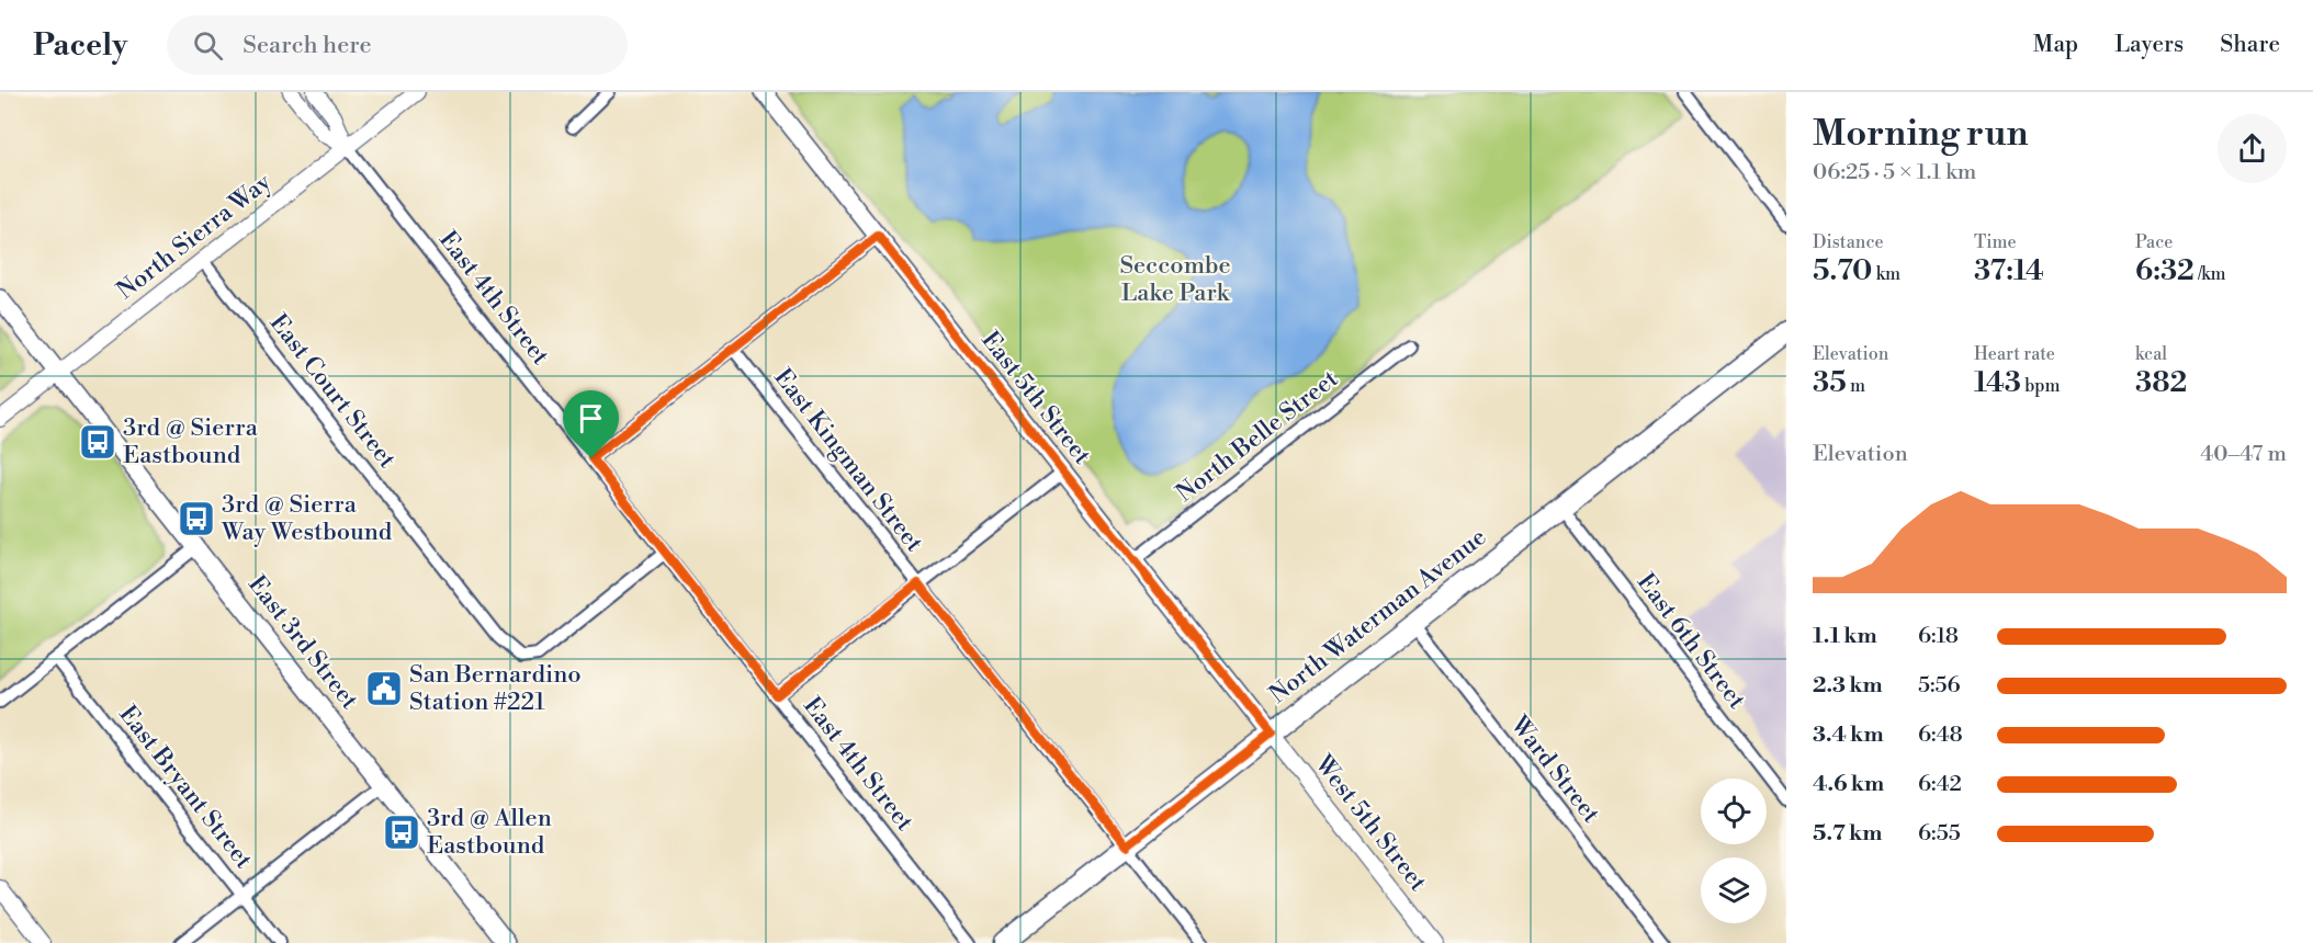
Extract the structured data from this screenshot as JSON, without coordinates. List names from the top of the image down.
{
  "streets": {
    "main road": ["East 5th Street", "North Waterman Avenue", "East 3rd Street"],
    "street": [
      "North Sierra Way",
      "East 4th Street",
      "East Court Street",
      "North Belle Street",
      "East Kingman Street",
      "East 6th Street",
      "Ward Street",
      "East Bryant Street",
      "West 5th Street"
    ]
  },
  "crossings": [
    ["North Sierra Way", "East 4th Street"],
    ["North Sierra Way", "East Court Street"],
    ["North Sierra Way", "East 3rd Street"],
    ["East 4th Street", "East Court Street"],
    ["East 5th Street", "North Belle Street"],
    ["East 5th Street", "North Waterman Avenue"],
    ["East 5th Street", "West 5th Street"],
    ["East Kingman Street", "North Waterman Avenue"],
    ["North Waterman Avenue", "East 6th Street"],
    ["North Waterman Avenue", "Ward Street"],
    ["North Waterman Avenue", "West 5th Street"]
  ],
  "parks": ["Seccombe Lake Park"],
  "places": {
    "bus stop": ["3rd @ Sierra Eastbound", "3rd @ Sierra Way Westbound", "3rd @ Allen Eastbound"],
    "public building": ["San Bernardino Station #221"]
  },
  "page": {
    "header": "Pacely",
    "search": "Search here",
    "nav": ["Map", "Layers", "Share"],
    "heading": ["Morning run", "06:25 · 5 × 1.1 km"],
    "stats": [
      ["Distance", "5.70 km"],
      ["Time", "37:14"],
      ["Pace", "6:32 /km"],
      ["Elevation", "35 m"],
      ["Heart rate", "143 bpm"],
      ["kcal", "382"]
    ],
    "chart": ["Elevation", "40–47 m"],
    "list": [
      {
        "name": "1.1 km",
        "note": "6:18"
      },
      {
        "name": "2.3 km",
        "note": "5:56"
      },
      {
        "name": "3.4 km",
        "note": "6:48"
      },
      {
        "name": "4.6 km",
        "note": "6:42"
      },
      {
        "name": "5.7 km",
        "note": "6:55"
      }
    ]
  }
}
